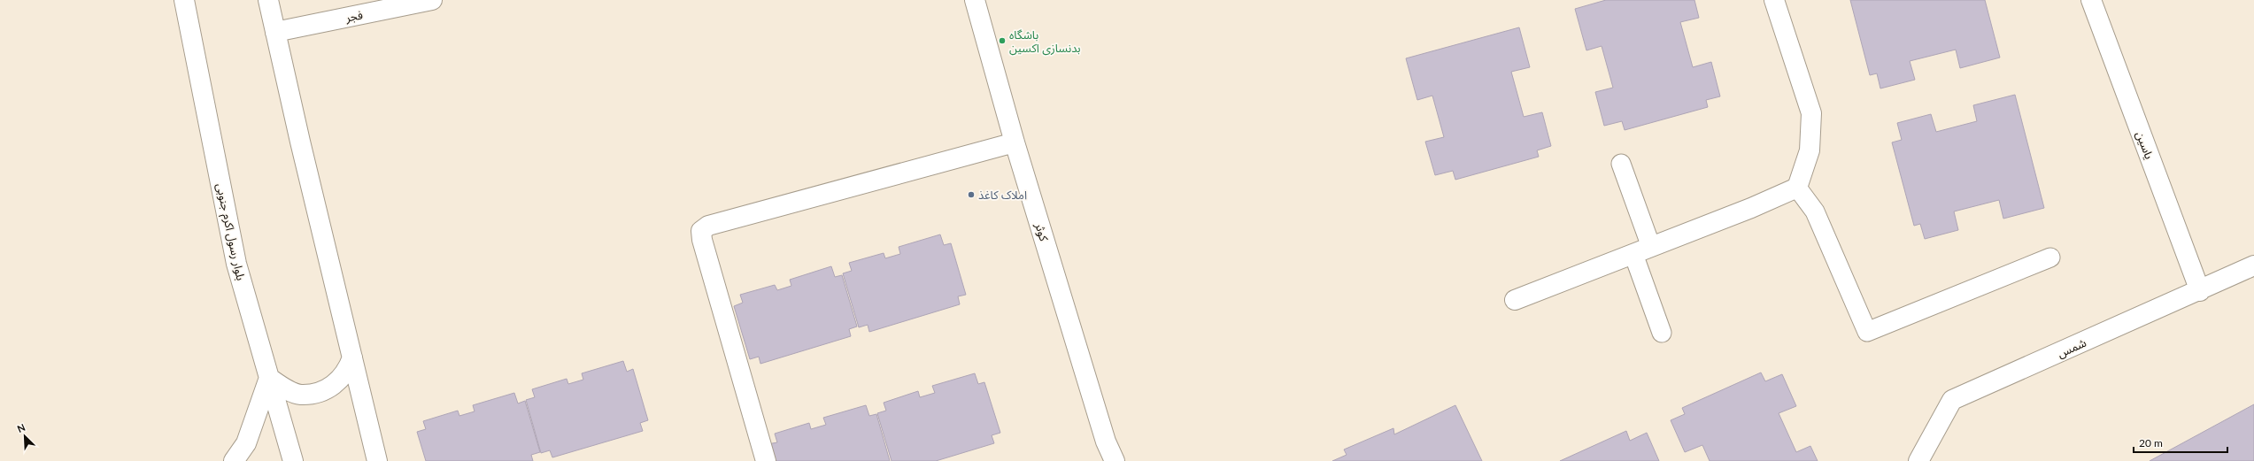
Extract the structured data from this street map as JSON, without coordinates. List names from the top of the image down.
{
  "streets": {
    "street": [
      "فجر",
      "یاسین",
      "بلوار رسول اکرم جنوبی",
      "کوثر",
      "شمس"
    ]
  },
  "crossings": [
    ["یاسین", "شمس"]
  ],
  "places": ["باشگاه بدنسازی اکسین", "املاک کاغذ"],
  "scale_bar": "20 m",
  "north": "top left"
}
